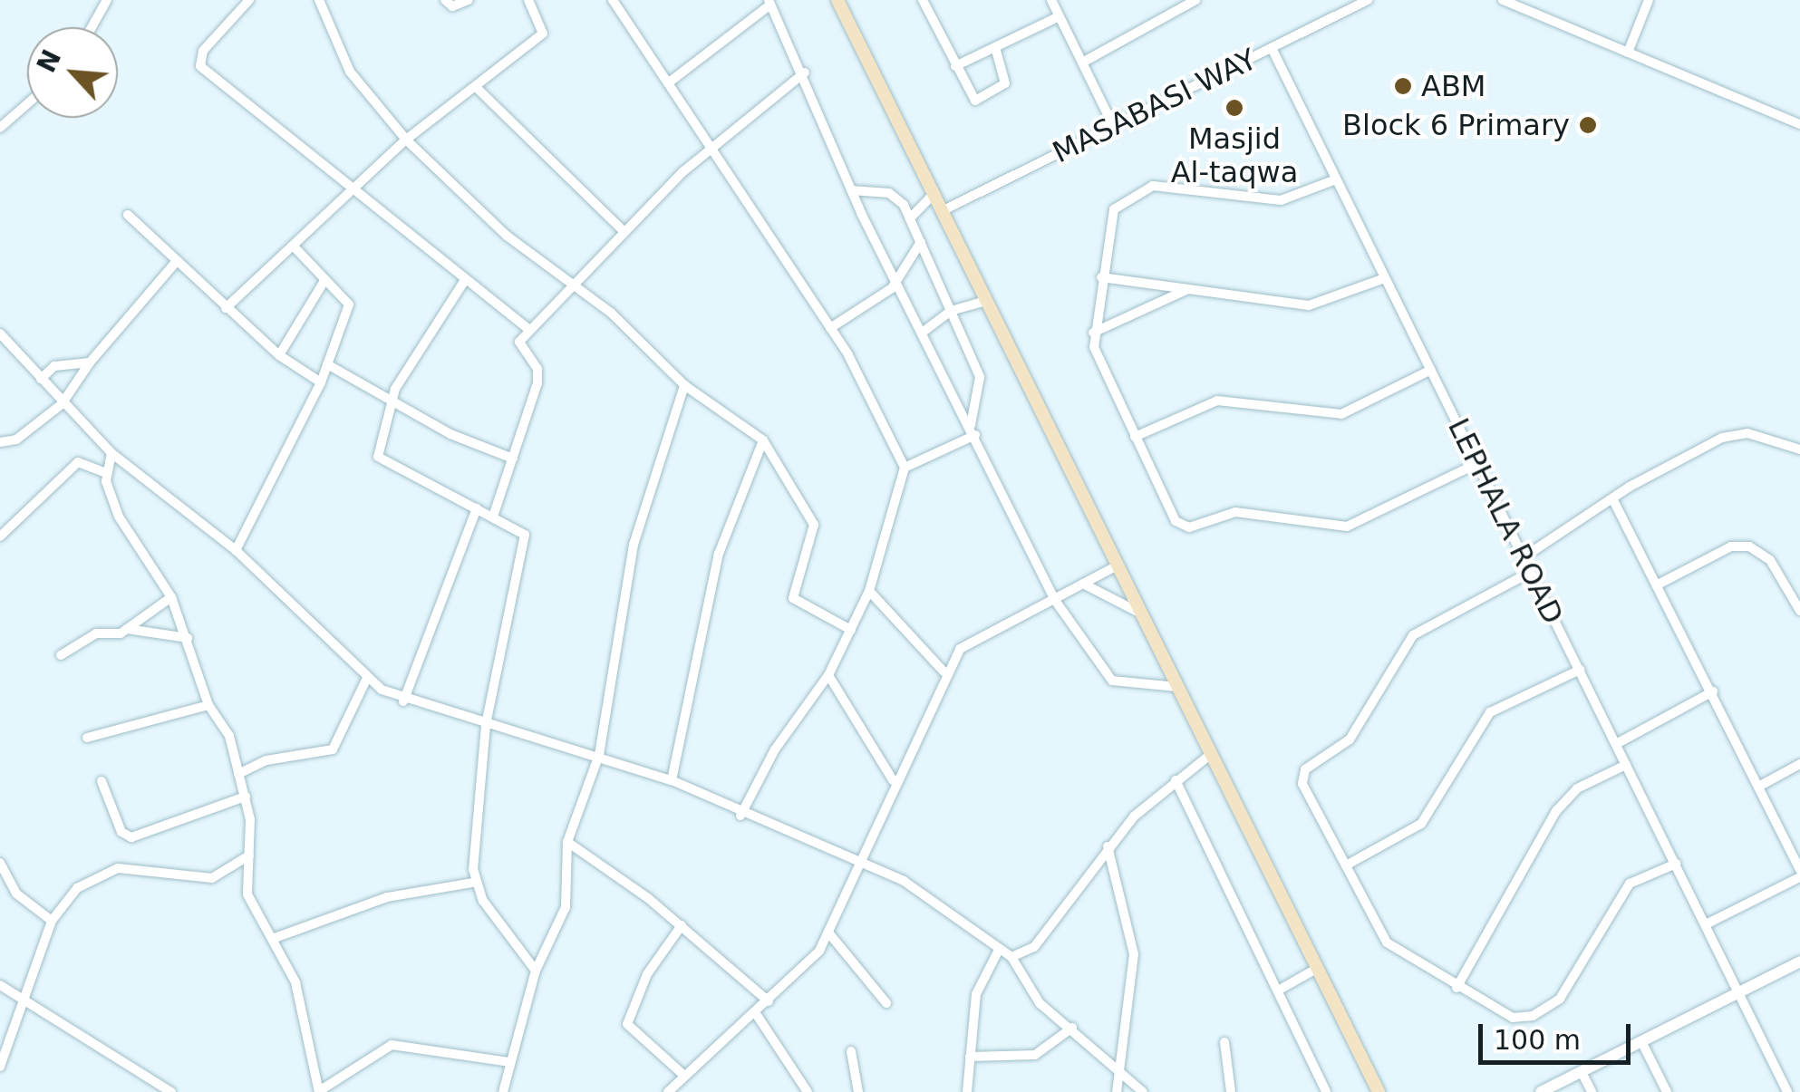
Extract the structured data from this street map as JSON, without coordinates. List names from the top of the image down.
{
  "streets": {
    "street": ["MASABASI WAY", "LEPHALA ROAD"]
  },
  "crossings": [
    ["MASABASI WAY", "LEPHALA ROAD"]
  ],
  "places": ["ABM", "Masjid Al-taqwa", "Block 6 Primary"],
  "scale_bar": "100 m",
  "north": "top left"
}
